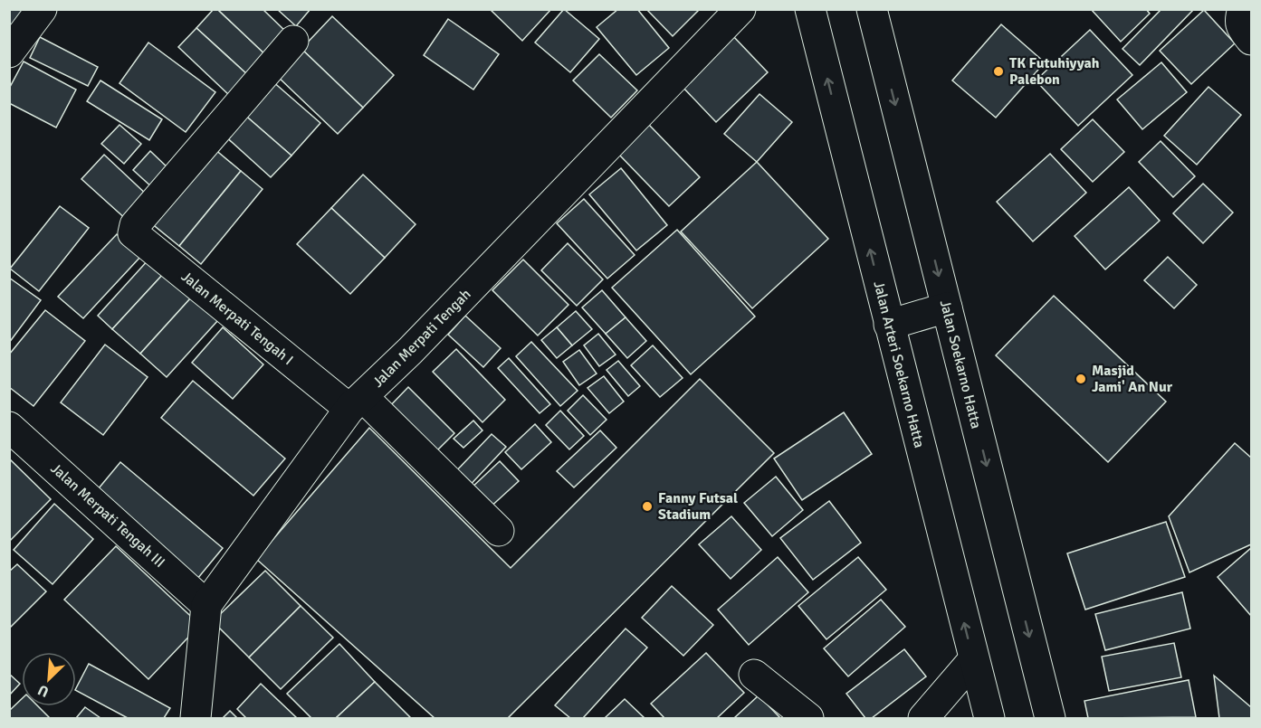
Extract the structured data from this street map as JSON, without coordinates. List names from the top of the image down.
{
  "streets": {
    "street": [
      "Jalan Merpati Tengah I",
      "Jalan Merpati Tengah",
      "Jalan Arteri Soekarno Hatta",
      "Jalan Soekarno Hatta",
      "Jalan Merpati Tengah III"
    ]
  },
  "crossings": [
    ["Jalan Merpati Tengah I", "Jalan Merpati Tengah"],
    ["Jalan Merpati Tengah", "Jalan Merpati Tengah III"]
  ],
  "one_way": ["Jalan Arteri Soekarno Hatta", "Jalan Soekarno Hatta"],
  "places": ["TK Futuhiyyah Palebon", "Masjid Jami' An Nur", "Fanny Futsal Stadium"],
  "north": "bottom left"
}
